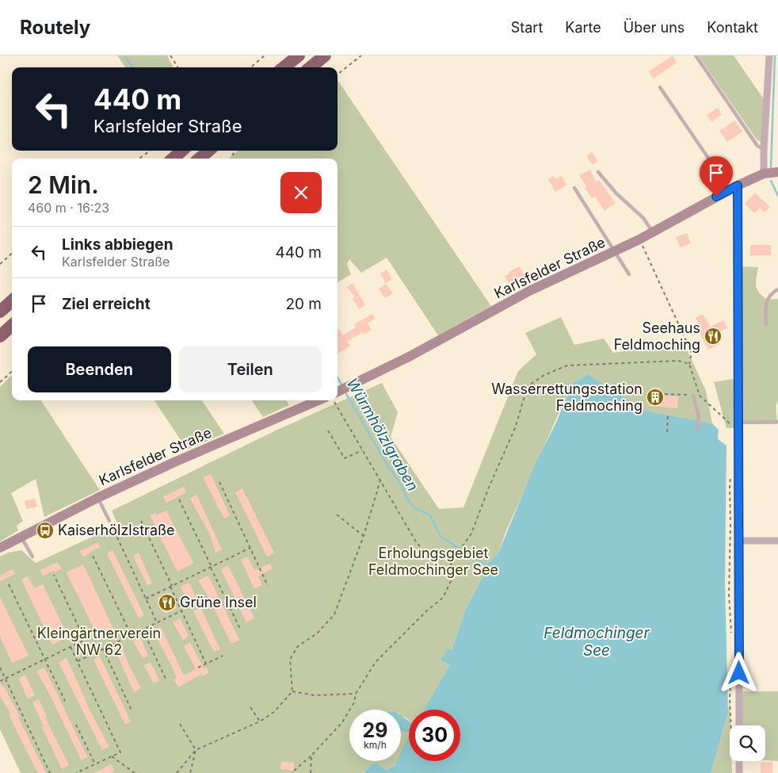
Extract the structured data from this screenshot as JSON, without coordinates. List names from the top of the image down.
{
  "streets": {
    "street": ["Karlsfelder Straße"]
  },
  "water": ["Würmhölzlgraben", "Feldmochinger See"],
  "parks": ["Erholungsgebiet Feldmochinger See", "Kleingärtnerverein NW 62"],
  "places": {
    "restaurant": ["Seehaus Feldmoching", "Grüne Insel"],
    "building": ["Wasserrettungsstation Feldmoching"],
    "bus stop": ["Kaiserhölzlstraße"]
  },
  "page": {
    "header": "Routely",
    "nav": [
      "Start",
      "Karte",
      "Über uns",
      "Kontakt"
    ],
    "turn": ["440 m", "Karlsfelder Straße"],
    "heading": ["2 Min.", "460 m · 16:23"],
    "list": [
      {
        "name": "Links abbiegen",
        "note": "Karlsfelder Straße",
        "value": "440 m"
      },
      {
        "name": "Ziel erreicht",
        "value": "20 m"
      }
    ],
    "buttons": ["Beenden", "Teilen"],
    "speed": "29 km/h",
    "limit": "30"
  }
}
